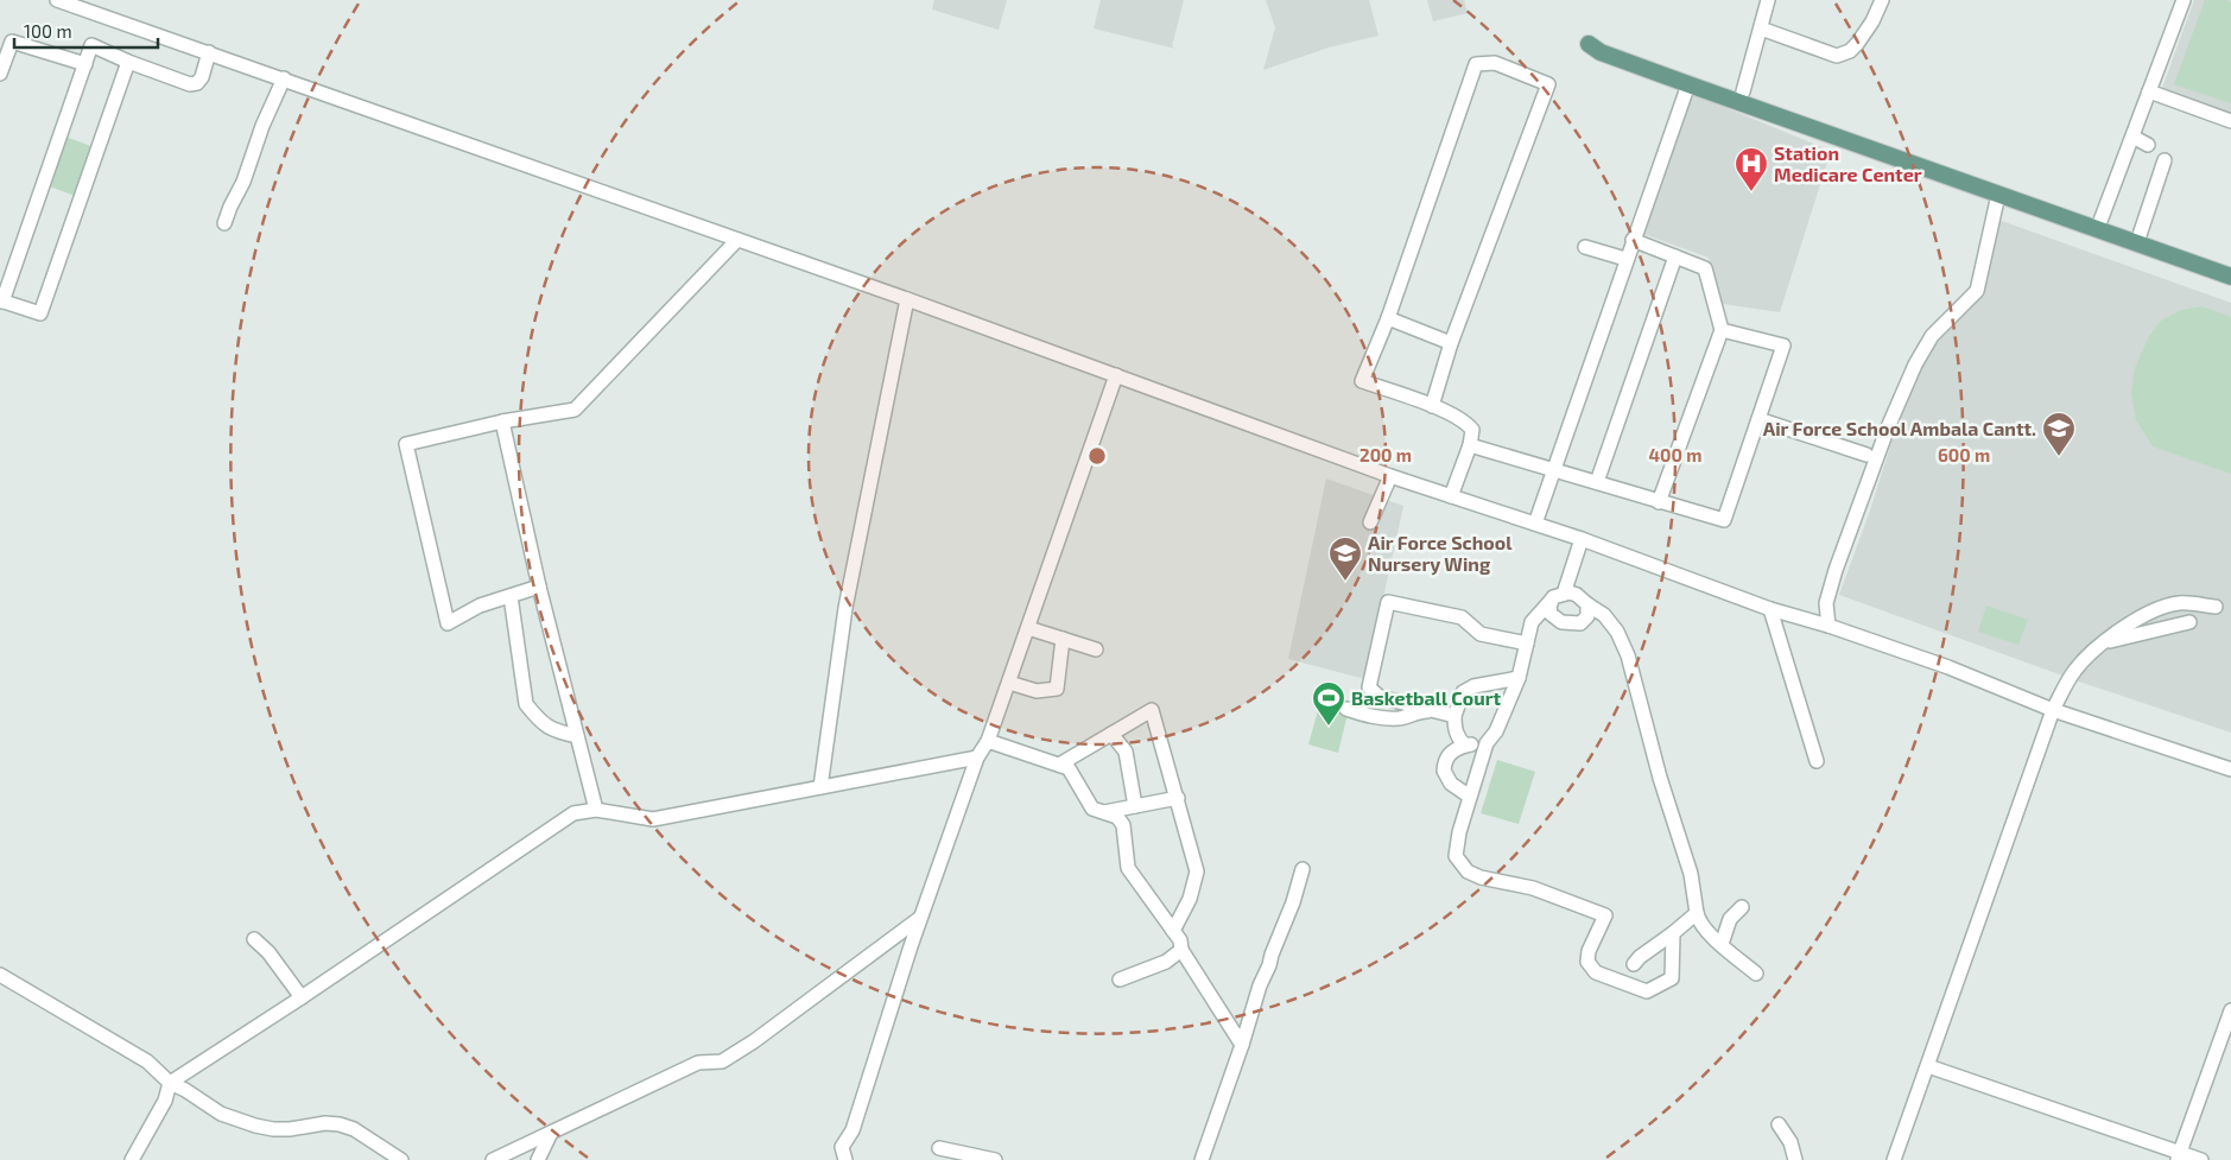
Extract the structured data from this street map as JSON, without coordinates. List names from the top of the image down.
{
  "places": {
    "hospital": ["Station Medicare Center"],
    "school or university": ["Air Force School Ambala Cantt.", "Air Force School Nursery Wing"],
    "sports": ["Basketball Court"]
  },
  "scale_bar": "100 m",
  "rings": ["200 m", "400 m", "600 m"]
}
